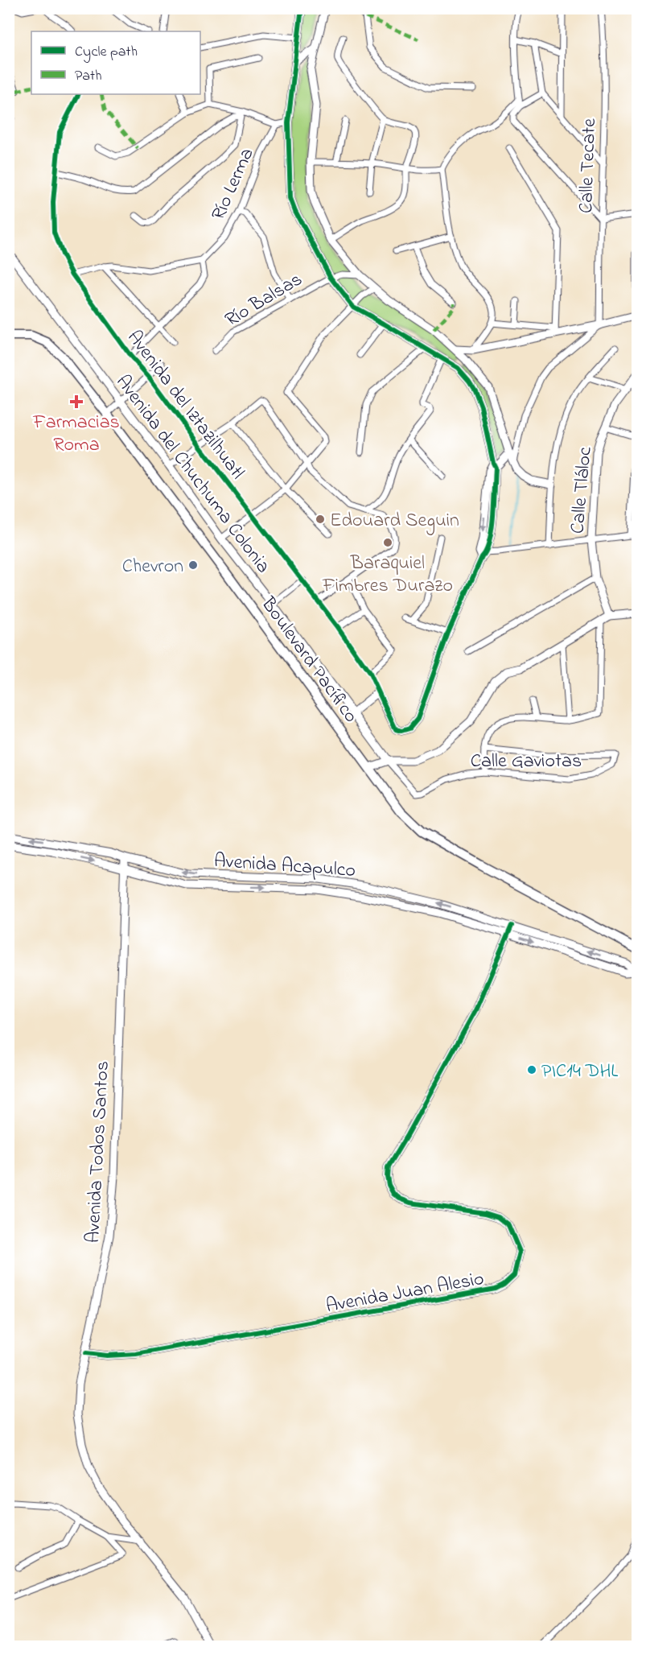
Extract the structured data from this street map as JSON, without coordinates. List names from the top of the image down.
{
  "streets": {
    "main road": ["Boulevard Pacífico"],
    "street": [
      "Calle Tecate",
      "Río Lerma",
      "Río Balsas",
      "Avenida del Iztazilhuatl",
      "Avenida del Chuchuma Colonia",
      "Calle Tláloc",
      "Calle Gaviotas",
      "Avenida Acapulco",
      "Avenida Todos Santos",
      "Avenida Juan Alesio"
    ]
  },
  "crossings": [
    ["Avenida del Chuchuma Colonia", "Calle Gaviotas"],
    ["Avenida Acapulco", "Avenida Todos Santos"],
    ["Avenida Acapulco", "Avenida Juan Alesio"],
    ["Avenida Todos Santos", "Avenida Juan Alesio"]
  ],
  "places": {
    "health": ["Farmacias Roma"],
    "other": [
      "Edouard Seguin",
      "Baraquiel Fimbres Durazo",
      "Chevron",
      "PIC14 DHL"
    ]
  },
  "legend": ["Cycle path", "Path"]
}
